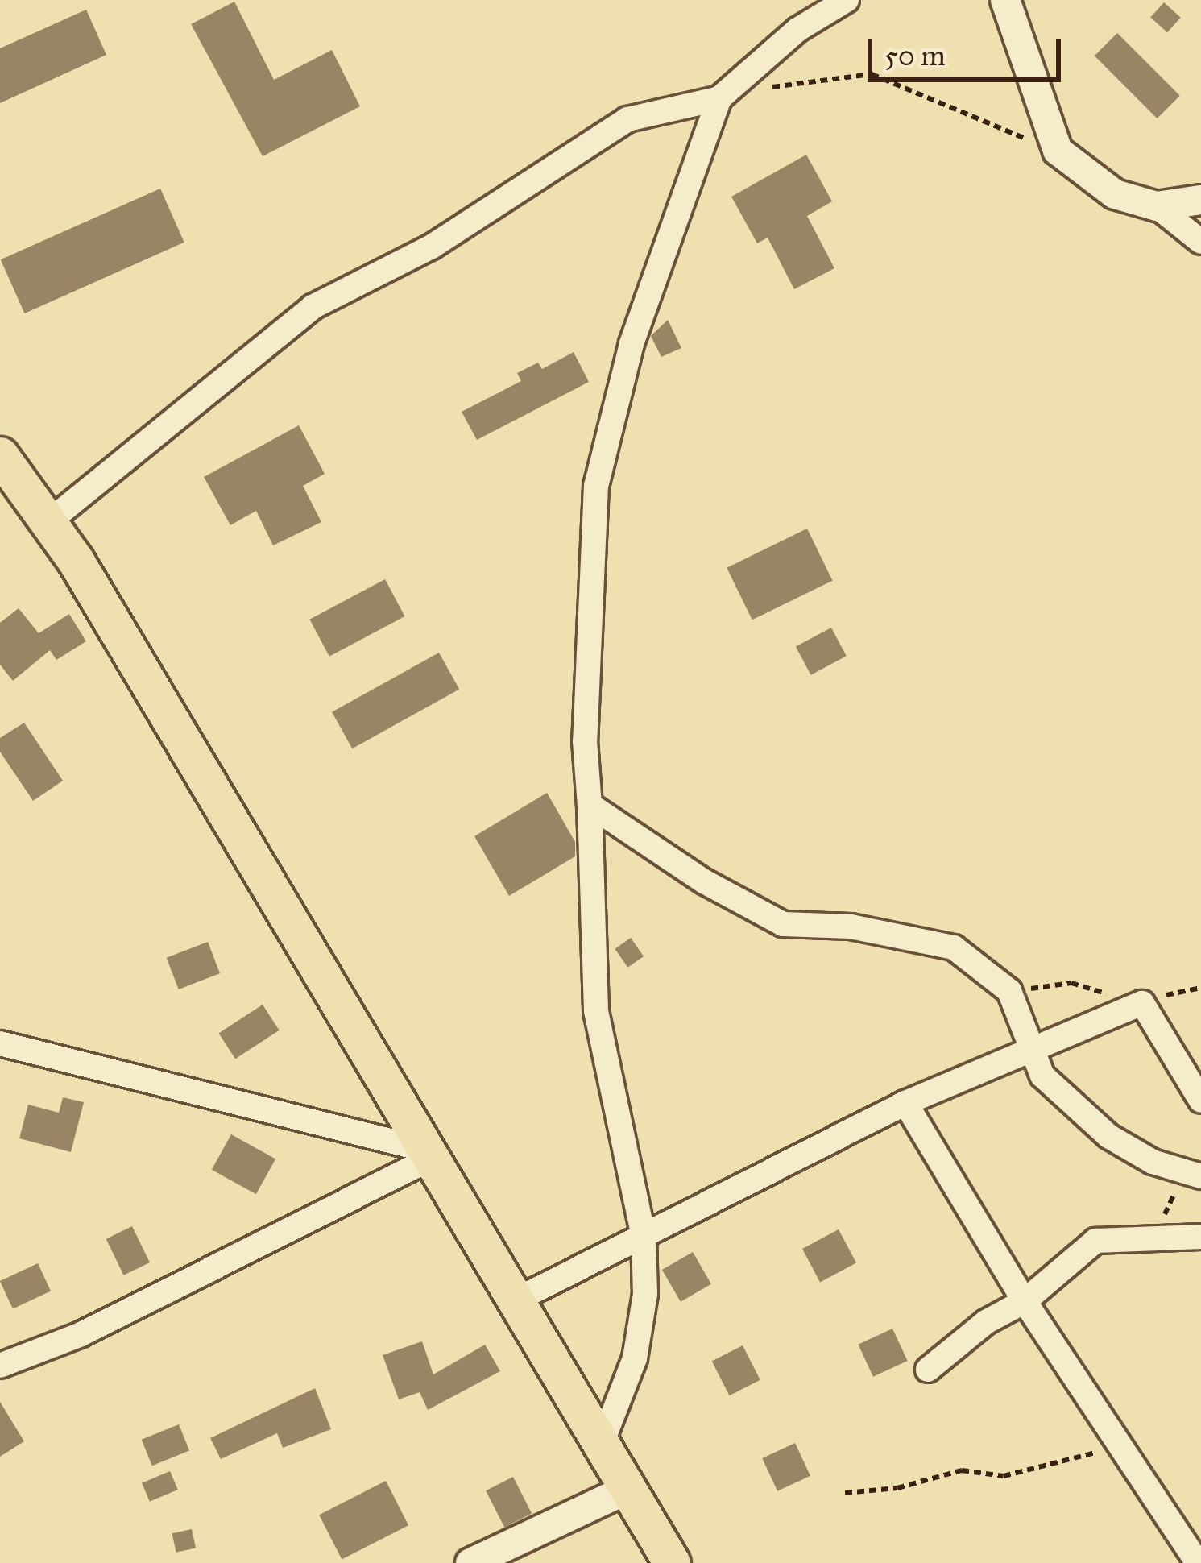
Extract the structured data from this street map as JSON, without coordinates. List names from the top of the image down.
{
  "scale_bar": "50 m"
}
